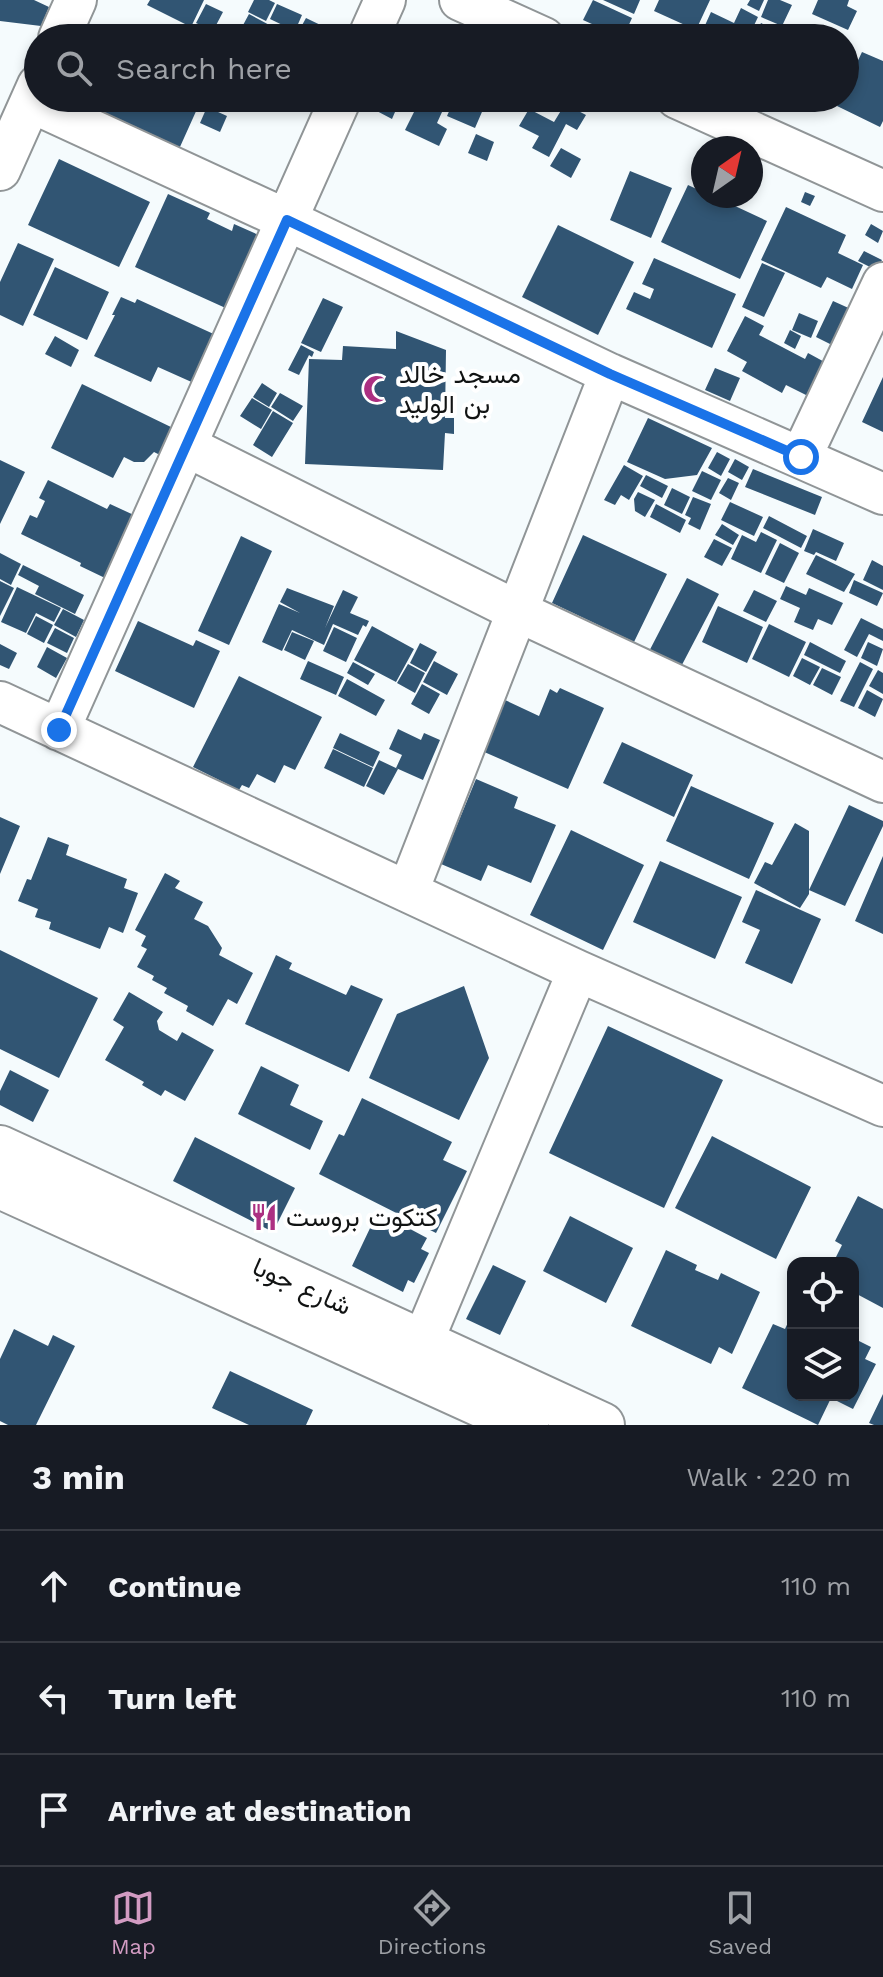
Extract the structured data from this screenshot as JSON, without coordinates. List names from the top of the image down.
{
  "streets": {
    "street": ["شارع جوبا"]
  },
  "places": {
    "mosque": ["مسجد خالد بن الوليد"],
    "restaurant": ["كتكوت بروست"]
  },
  "north": "top right",
  "page": {
    "search": "Search here",
    "heading": ["3 min", "Walk · 220 m"],
    "list": [
      ["Continue", "110 m"],
      ["Turn left", "110 m"],
      "Arrive at destination"
    ],
    "nav": ["Map", "Directions", "Saved"]
  }
}
